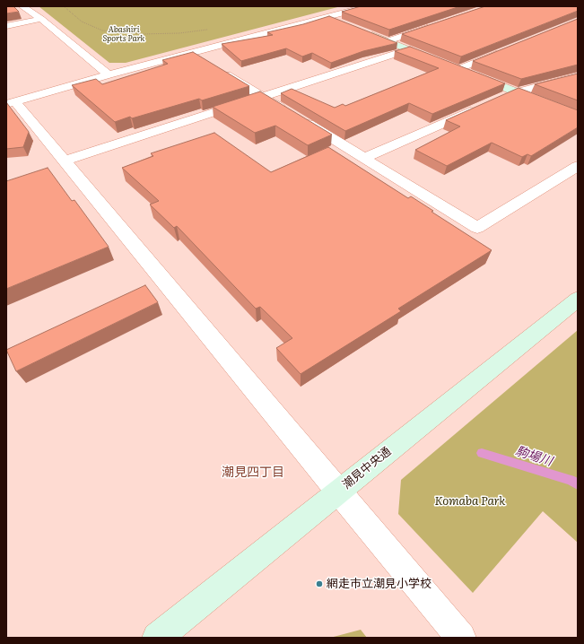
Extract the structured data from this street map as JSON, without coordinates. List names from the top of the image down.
{
  "streets": {
    "street": ["潮見中央通"]
  },
  "districts": ["潮見四丁目"],
  "water": ["駒場川"],
  "parks": ["Abashiri Sports Park", "Komaba Park"],
  "places": ["網走市立潮見小学校"]
}
